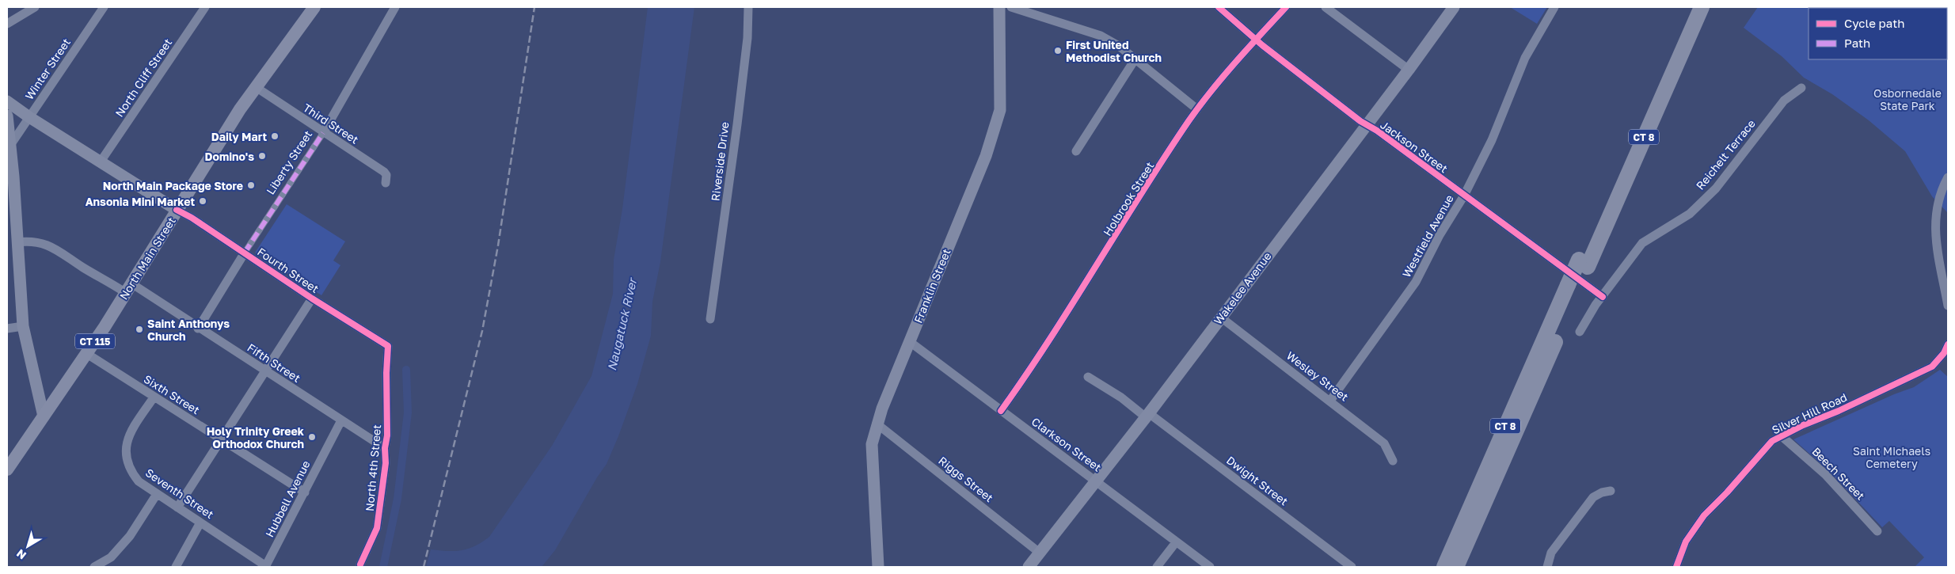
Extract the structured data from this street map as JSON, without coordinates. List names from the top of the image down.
{
  "streets": {
    "highway": ["CT 8"],
    "main road": [
      "North Main Street",
      "Fourth Street",
      "Franklin Street",
      "Wakelee Avenue",
      "CT 115"
    ],
    "street": [
      "Winter Street",
      "North Cliff Street",
      "Third Street",
      "Jackson Street",
      "Reichelt Terrace",
      "Riverside Drive",
      "Liberty Street",
      "Holbrook Street",
      "Westfield Avenue",
      "Fifth Street",
      "Wesley Street",
      "Sixth Street",
      "Silver Hill Road",
      "Clarkson Street",
      "North 4th Street",
      "Beech Street",
      "Riggs Street",
      "Dwight Street",
      "Seventh Street",
      "Hubbell Avenue"
    ]
  },
  "crossings": [
    ["Winter Street", "Fourth Street"],
    ["North Cliff Street", "Fourth Street"],
    ["Third Street", "Liberty Street"],
    ["Third Street", "North Main Street"],
    ["Jackson Street", "Reichelt Terrace"],
    ["Jackson Street", "Holbrook Street"],
    ["Jackson Street", "Westfield Avenue"],
    ["Jackson Street", "Wakelee Avenue"],
    ["Liberty Street", "Fourth Street"],
    ["Liberty Street", "Fifth Street"],
    ["Holbrook Street", "Clarkson Street"],
    ["Westfield Avenue", "Wesley Street"],
    ["North Main Street", "Fourth Street"],
    ["North Main Street", "Fifth Street"],
    ["North Main Street", "Sixth Street"],
    ["Fourth Street", "North 4th Street"],
    ["Franklin Street", "Clarkson Street"],
    ["Franklin Street", "Riggs Street"],
    ["Wakelee Avenue", "Wesley Street"],
    ["Wakelee Avenue", "Clarkson Street"],
    ["Wakelee Avenue", "Riggs Street"],
    ["Wakelee Avenue", "Dwight Street"],
    ["Fifth Street", "North 4th Street"],
    ["Fifth Street", "Hubbell Avenue"],
    ["Sixth Street", "Seventh Street"],
    ["Sixth Street", "Hubbell Avenue"],
    ["Silver Hill Road", "Beech Street"],
    ["Seventh Street", "Hubbell Avenue"]
  ],
  "water": ["Naugatuck River"],
  "parks": ["Osbornedale State Park", "Saint Michaels Cemetery"],
  "places": [
    "First United Methodist Church",
    "Daily Mart",
    "Domino's",
    "North Main Package Store",
    "Ansonia Mini Market",
    "Saint Anthonys Church",
    "Holy Trinity Greek Orthodox Church"
  ],
  "legend": ["Cycle path", "Path"],
  "north": "bottom left"
}
